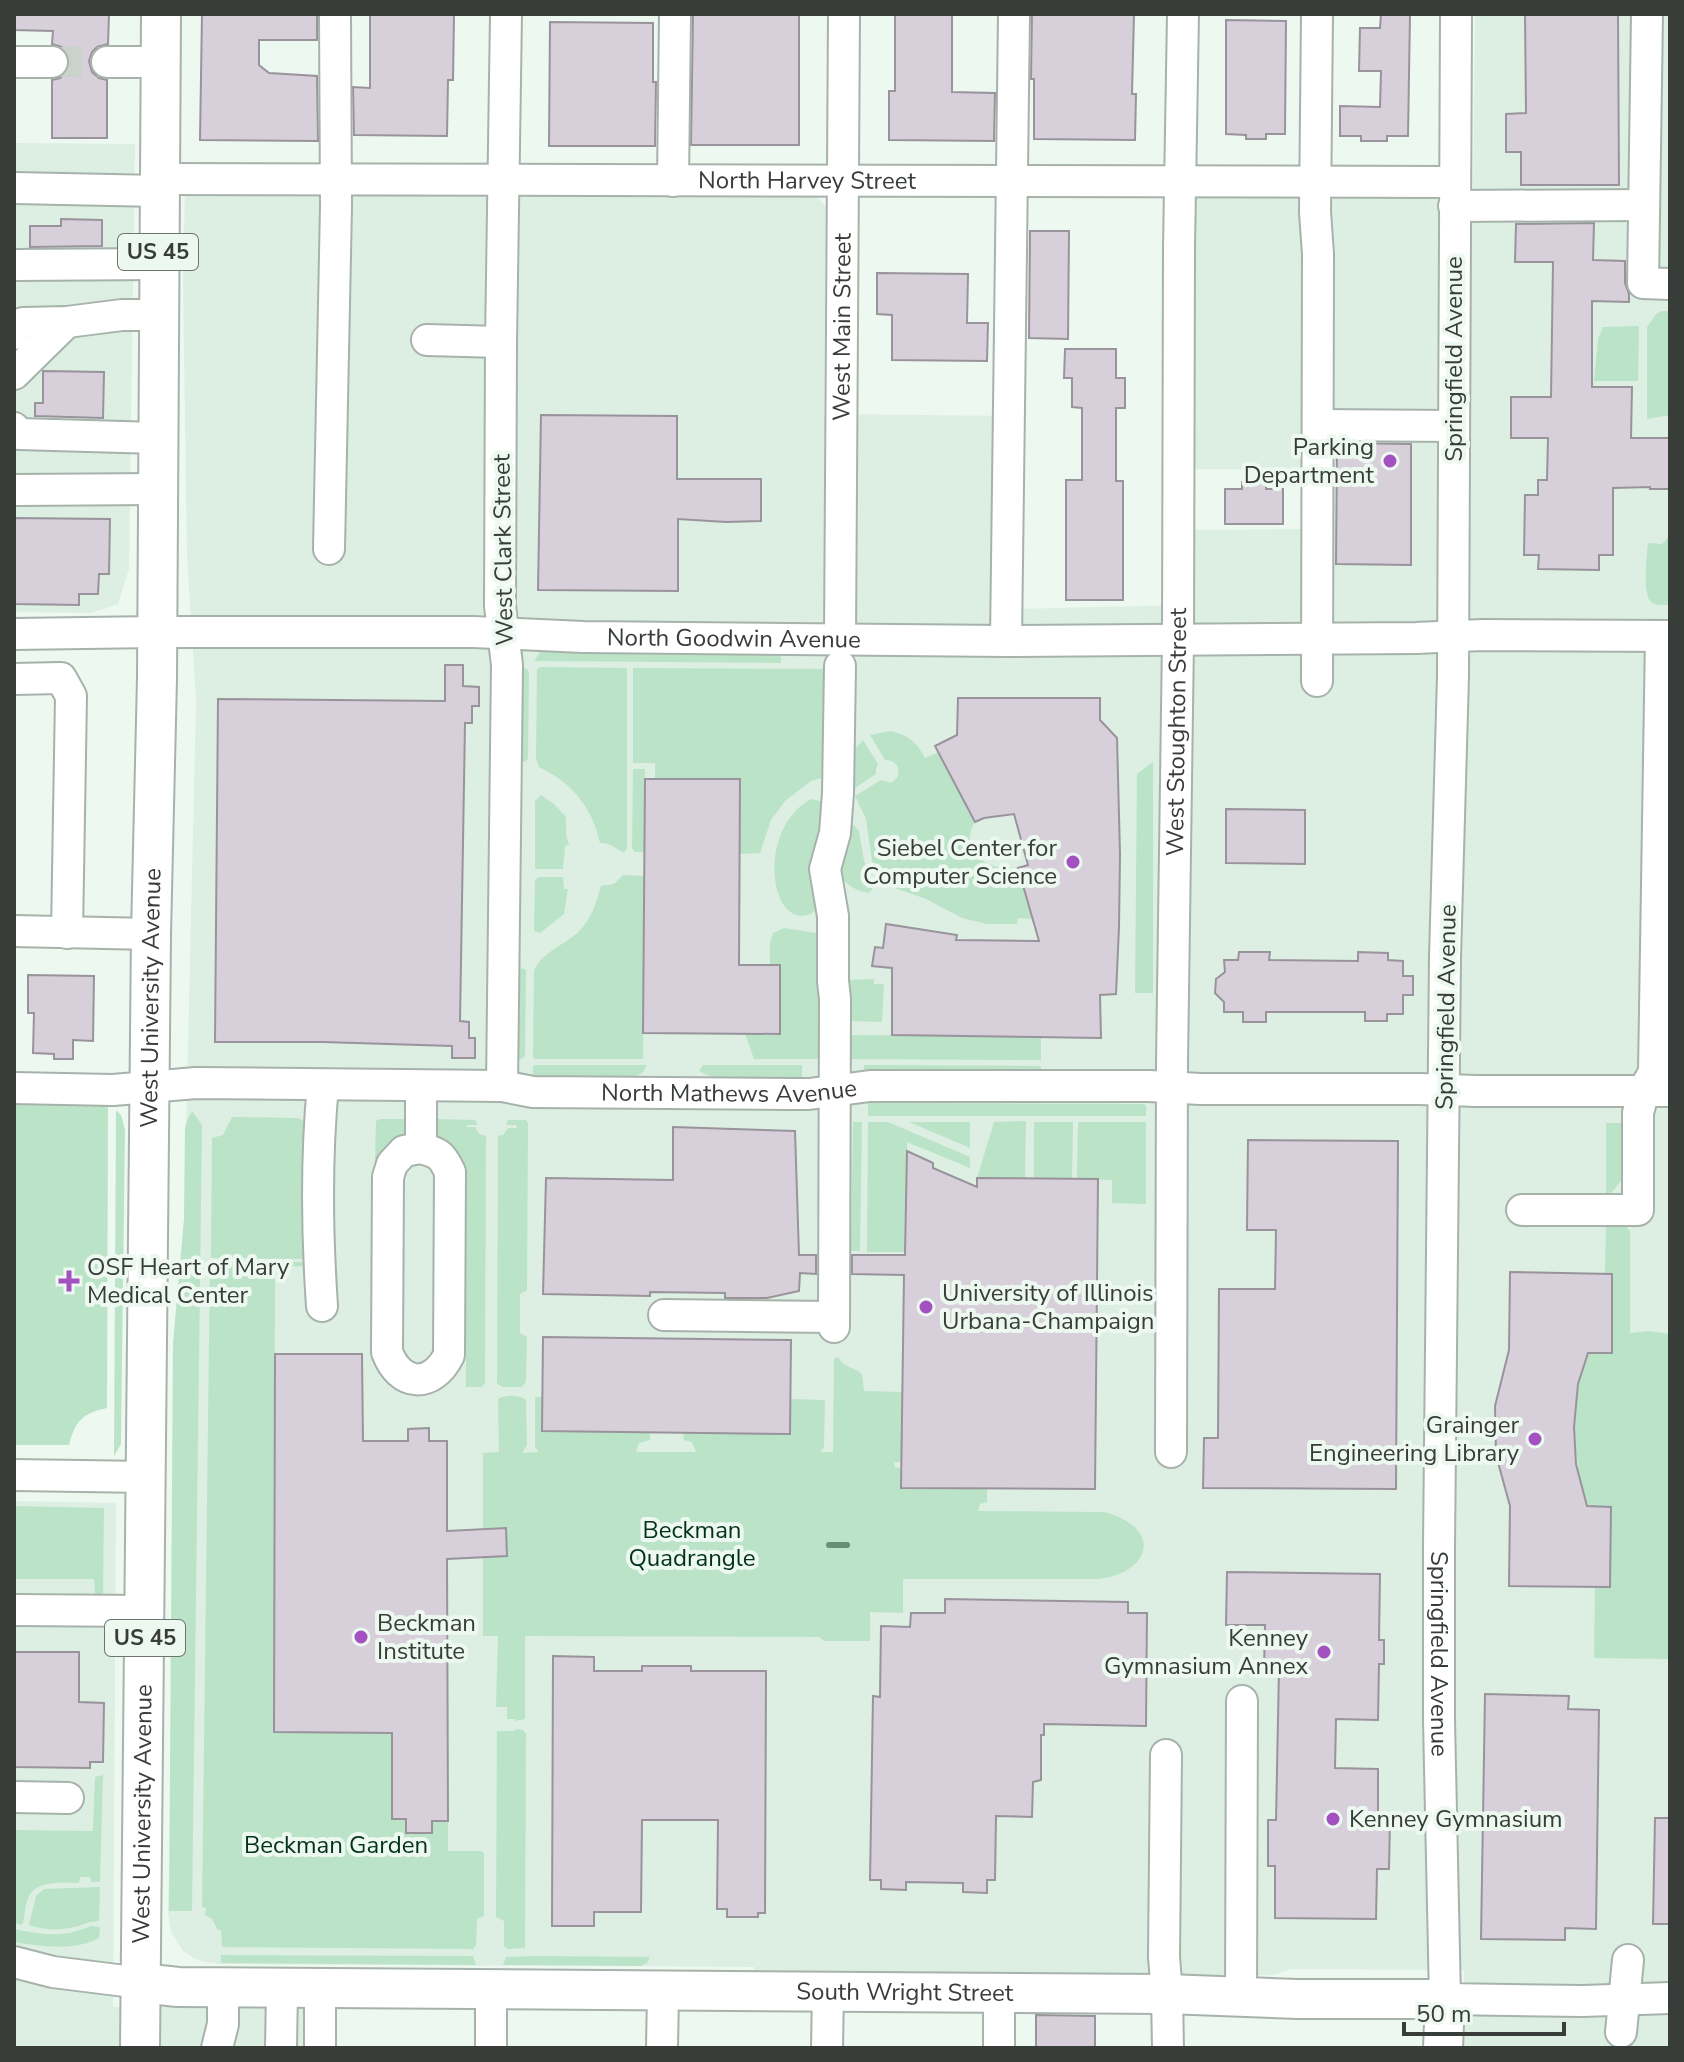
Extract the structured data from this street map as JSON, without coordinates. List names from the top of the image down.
{
  "streets": {
    "main road": ["US 45", "West University Avenue", "South Wright Street"],
    "street": [
      "North Harvey Street",
      "West Main Street",
      "Springfield Avenue",
      "West Clark Street",
      "North Goodwin Avenue",
      "West Stoughton Street",
      "North Mathews Avenue"
    ]
  },
  "crossings": [
    ["North Harvey Street", "West Main Street"],
    ["North Harvey Street", "Springfield Avenue"],
    ["North Harvey Street", "West Clark Street"],
    ["North Harvey Street", "West Stoughton Street"],
    ["North Harvey Street", "West University Avenue"],
    ["West Main Street", "North Goodwin Avenue"],
    ["West Main Street", "North Mathews Avenue"],
    ["Springfield Avenue", "North Goodwin Avenue"],
    ["Springfield Avenue", "North Mathews Avenue"],
    ["Springfield Avenue", "South Wright Street"],
    ["West Clark Street", "North Goodwin Avenue"],
    ["West Clark Street", "North Mathews Avenue"],
    ["North Goodwin Avenue", "West Stoughton Street"],
    ["North Goodwin Avenue", "West University Avenue"],
    ["West Stoughton Street", "North Mathews Avenue"],
    ["West University Avenue", "North Mathews Avenue"],
    ["West University Avenue", "South Wright Street"]
  ],
  "parks": ["Beckman Quadrangle", "Beckman Garden"],
  "places": {
    "other": [
      "Parking Department",
      "Siebel Center for Computer Science",
      "University of Illinois Urbana-Champaign",
      "Grainger Engineering Library",
      "Beckman Institute",
      "Kenney Gymnasium Annex",
      "Kenney Gymnasium"
    ],
    "health": ["OSF Heart of Mary Medical Center"]
  },
  "scale_bar": "50 m"
}
